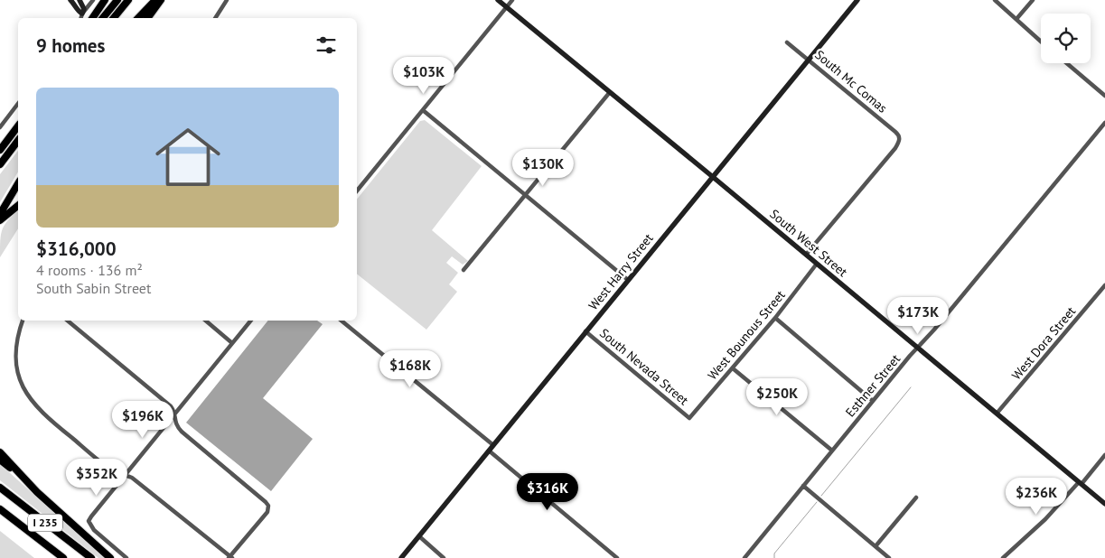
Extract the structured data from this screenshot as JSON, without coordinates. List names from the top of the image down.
{
  "streets": {
    "highway": ["I 235"],
    "main road": ["South West Street", "West Harry Street"],
    "street": [
      "South Mc Comas",
      "West Bounous Street",
      "West Dora Street",
      "South Nevada Street",
      "Esthner Street"
    ]
  },
  "crossings": [
    ["South Mc Comas", "South West Street"],
    ["South Mc Comas", "West Harry Street"],
    ["South West Street", "West Harry Street"],
    ["South West Street", "West Bounous Street"],
    ["South West Street", "West Dora Street"],
    ["South West Street", "Esthner Street"],
    ["West Harry Street", "South Nevada Street"],
    ["West Bounous Street", "South Nevada Street"]
  ],
  "page": {
    "heading": "9 homes",
    "price": [
      "$103K",
      "$130K",
      "$173K",
      "$168K",
      "$250K",
      "$196K",
      "$352K",
      "$316K",
      "$236K"
    ],
    "list": [
      {
        "name": "$316,000",
        "note": "4 rooms · 136 m² · South Sabin Street"
      }
    ]
  }
}
